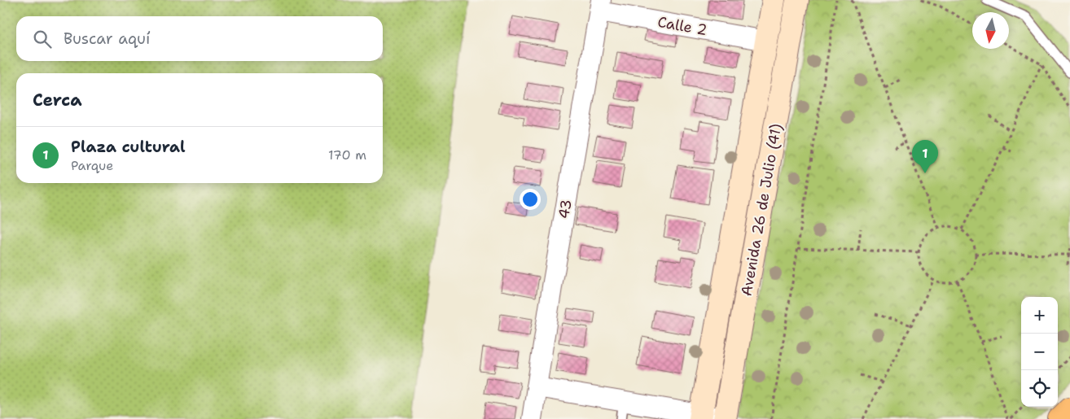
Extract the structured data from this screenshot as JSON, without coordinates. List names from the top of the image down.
{
  "streets": {
    "main road": ["Avenida 26 de Julio (41)"],
    "street": ["Calle 2", "43"]
  },
  "crossings": [
    ["Calle 2", "43"],
    ["Calle 2", "Avenida 26 de Julio (41)"]
  ],
  "north": "bottom",
  "page": {
    "search": "Buscar aquí",
    "heading": "Cerca",
    "list": [
      {
        "mark": "1",
        "name": "Plaza cultural",
        "note": "Parque",
        "value": "170 m"
      }
    ],
    "pins": "1",
    "map_buttons": ["+", "−"]
  }
}
